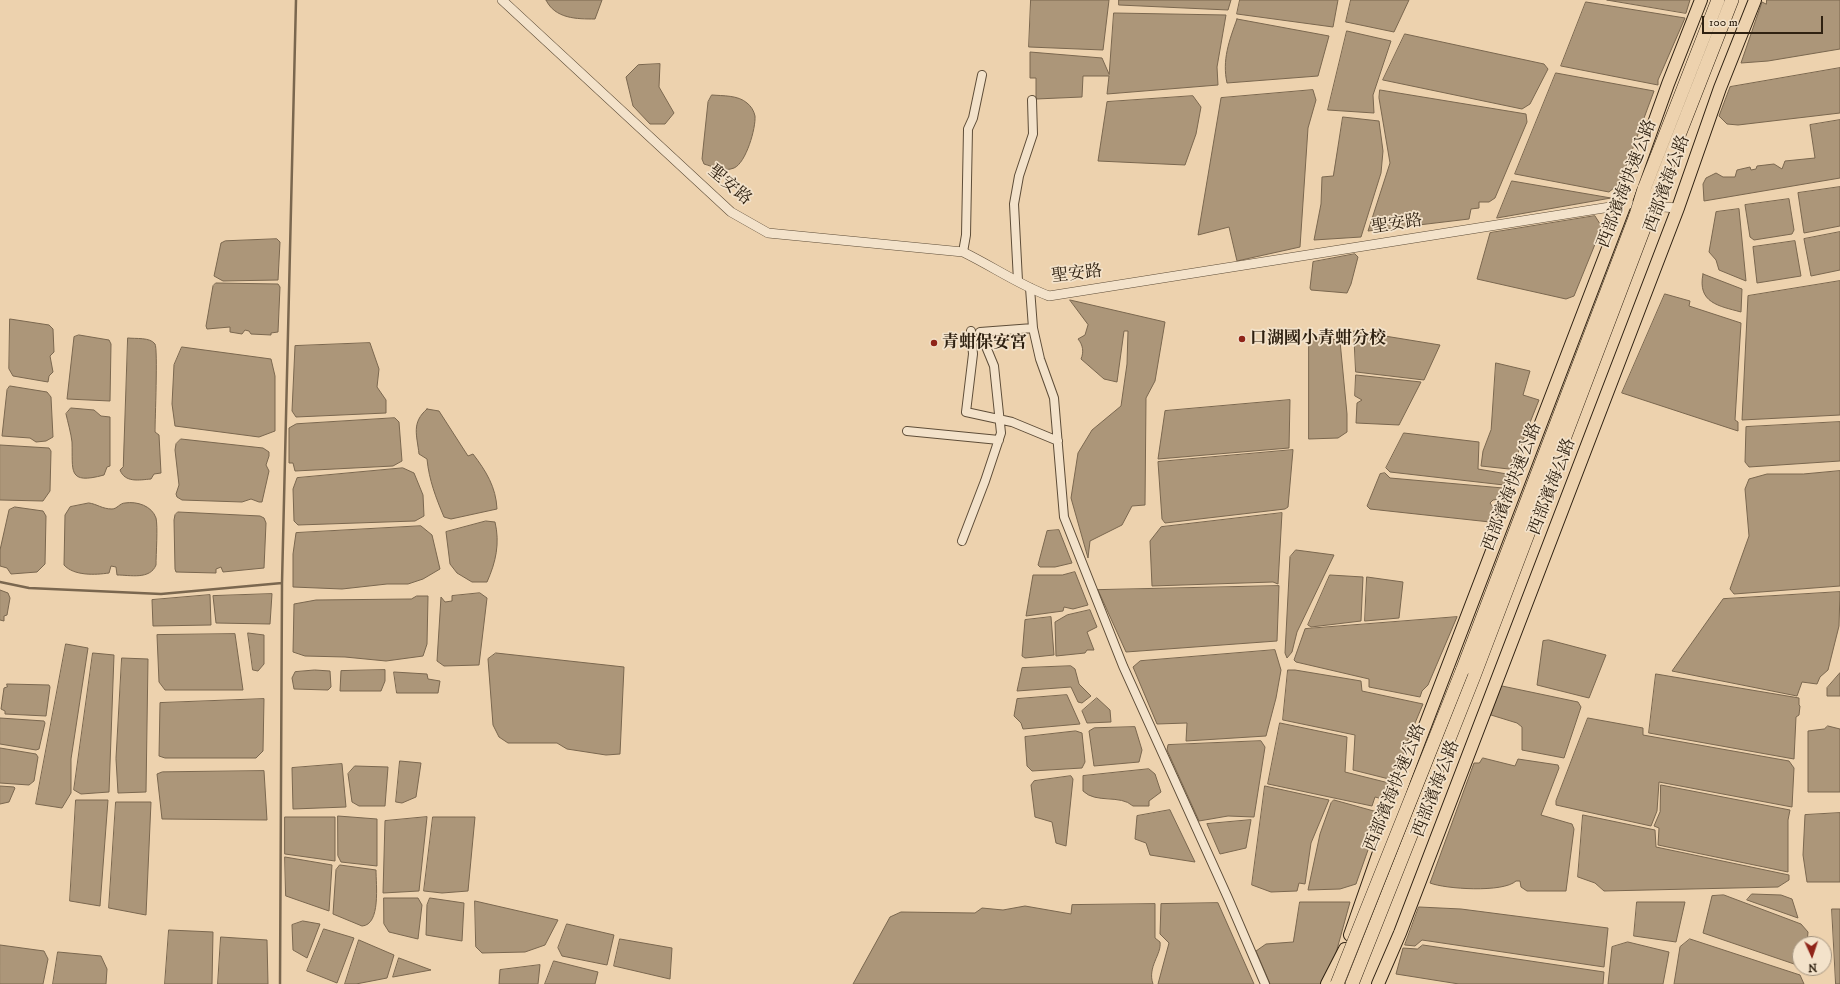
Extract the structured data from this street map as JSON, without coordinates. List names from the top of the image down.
{
  "streets": {
    "highway": ["西部濱海快速公路"],
    "main road": ["西部濱海公路"],
    "street": ["聖安路"]
  },
  "crossings": [
    ["西部濱海快速公路", "西部濱海公路"],
    ["西部濱海公路", "聖安路"]
  ],
  "places": ["口湖國小青蚶分校", "青蚶保安宮"],
  "scale_bar": "100 m",
  "north": "bottom"
}
